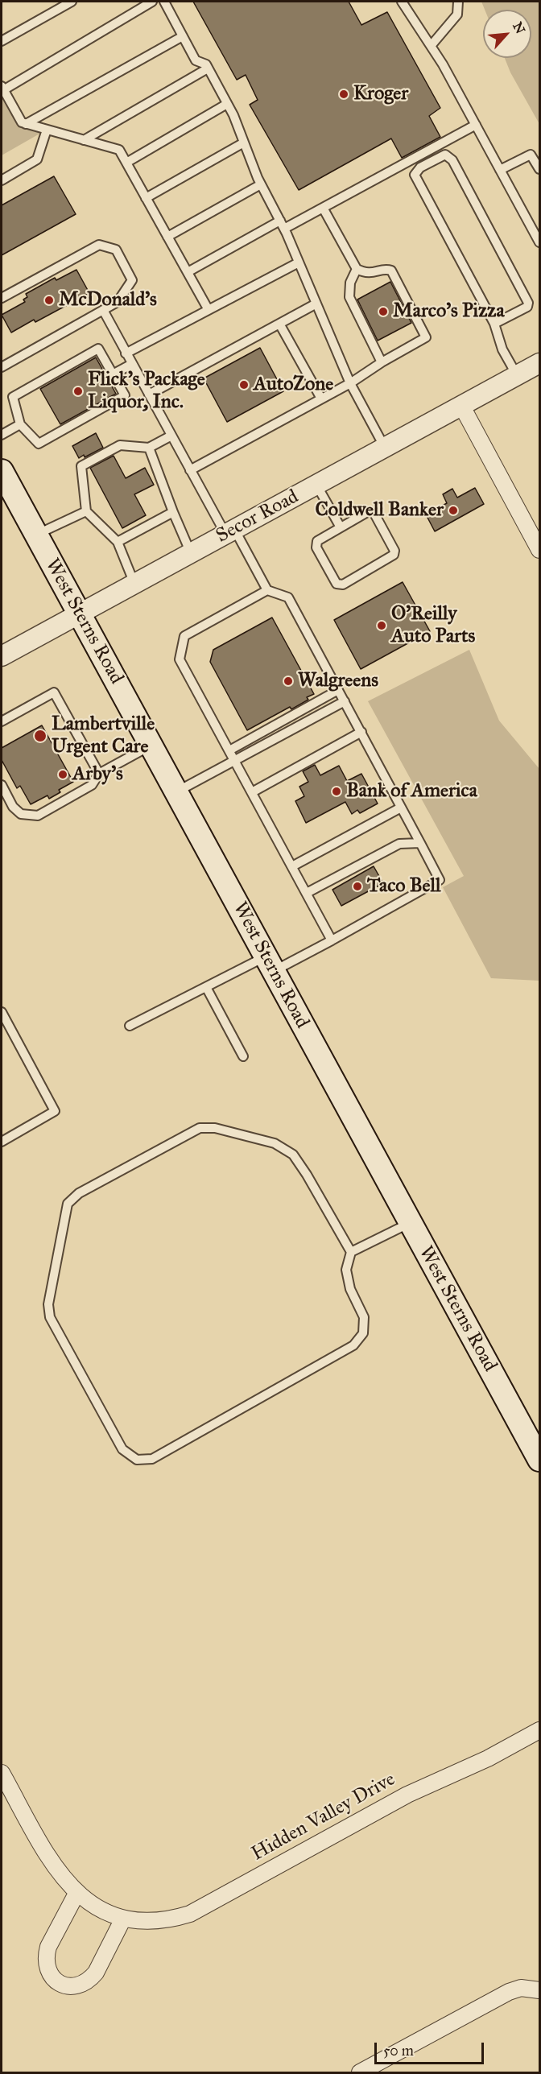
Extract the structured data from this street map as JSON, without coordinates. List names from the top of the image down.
{
  "streets": {
    "main road": ["West Sterns Road"],
    "street": ["Secor Road", "Hidden Valley Drive"]
  },
  "crossings": [
    ["Secor Road", "West Sterns Road"]
  ],
  "places": [
    "Kroger",
    "McDonald's",
    "Marco's Pizza",
    "AutoZone",
    "Flick's Package Liquor, Inc.",
    "Coldwell Banker",
    "O'Reilly Auto Parts",
    "Walgreens",
    "Lambertville Urgent Care",
    "Arby's",
    "Bank of America",
    "Taco Bell"
  ],
  "scale_bar": "50 m",
  "north": "top right"
}
